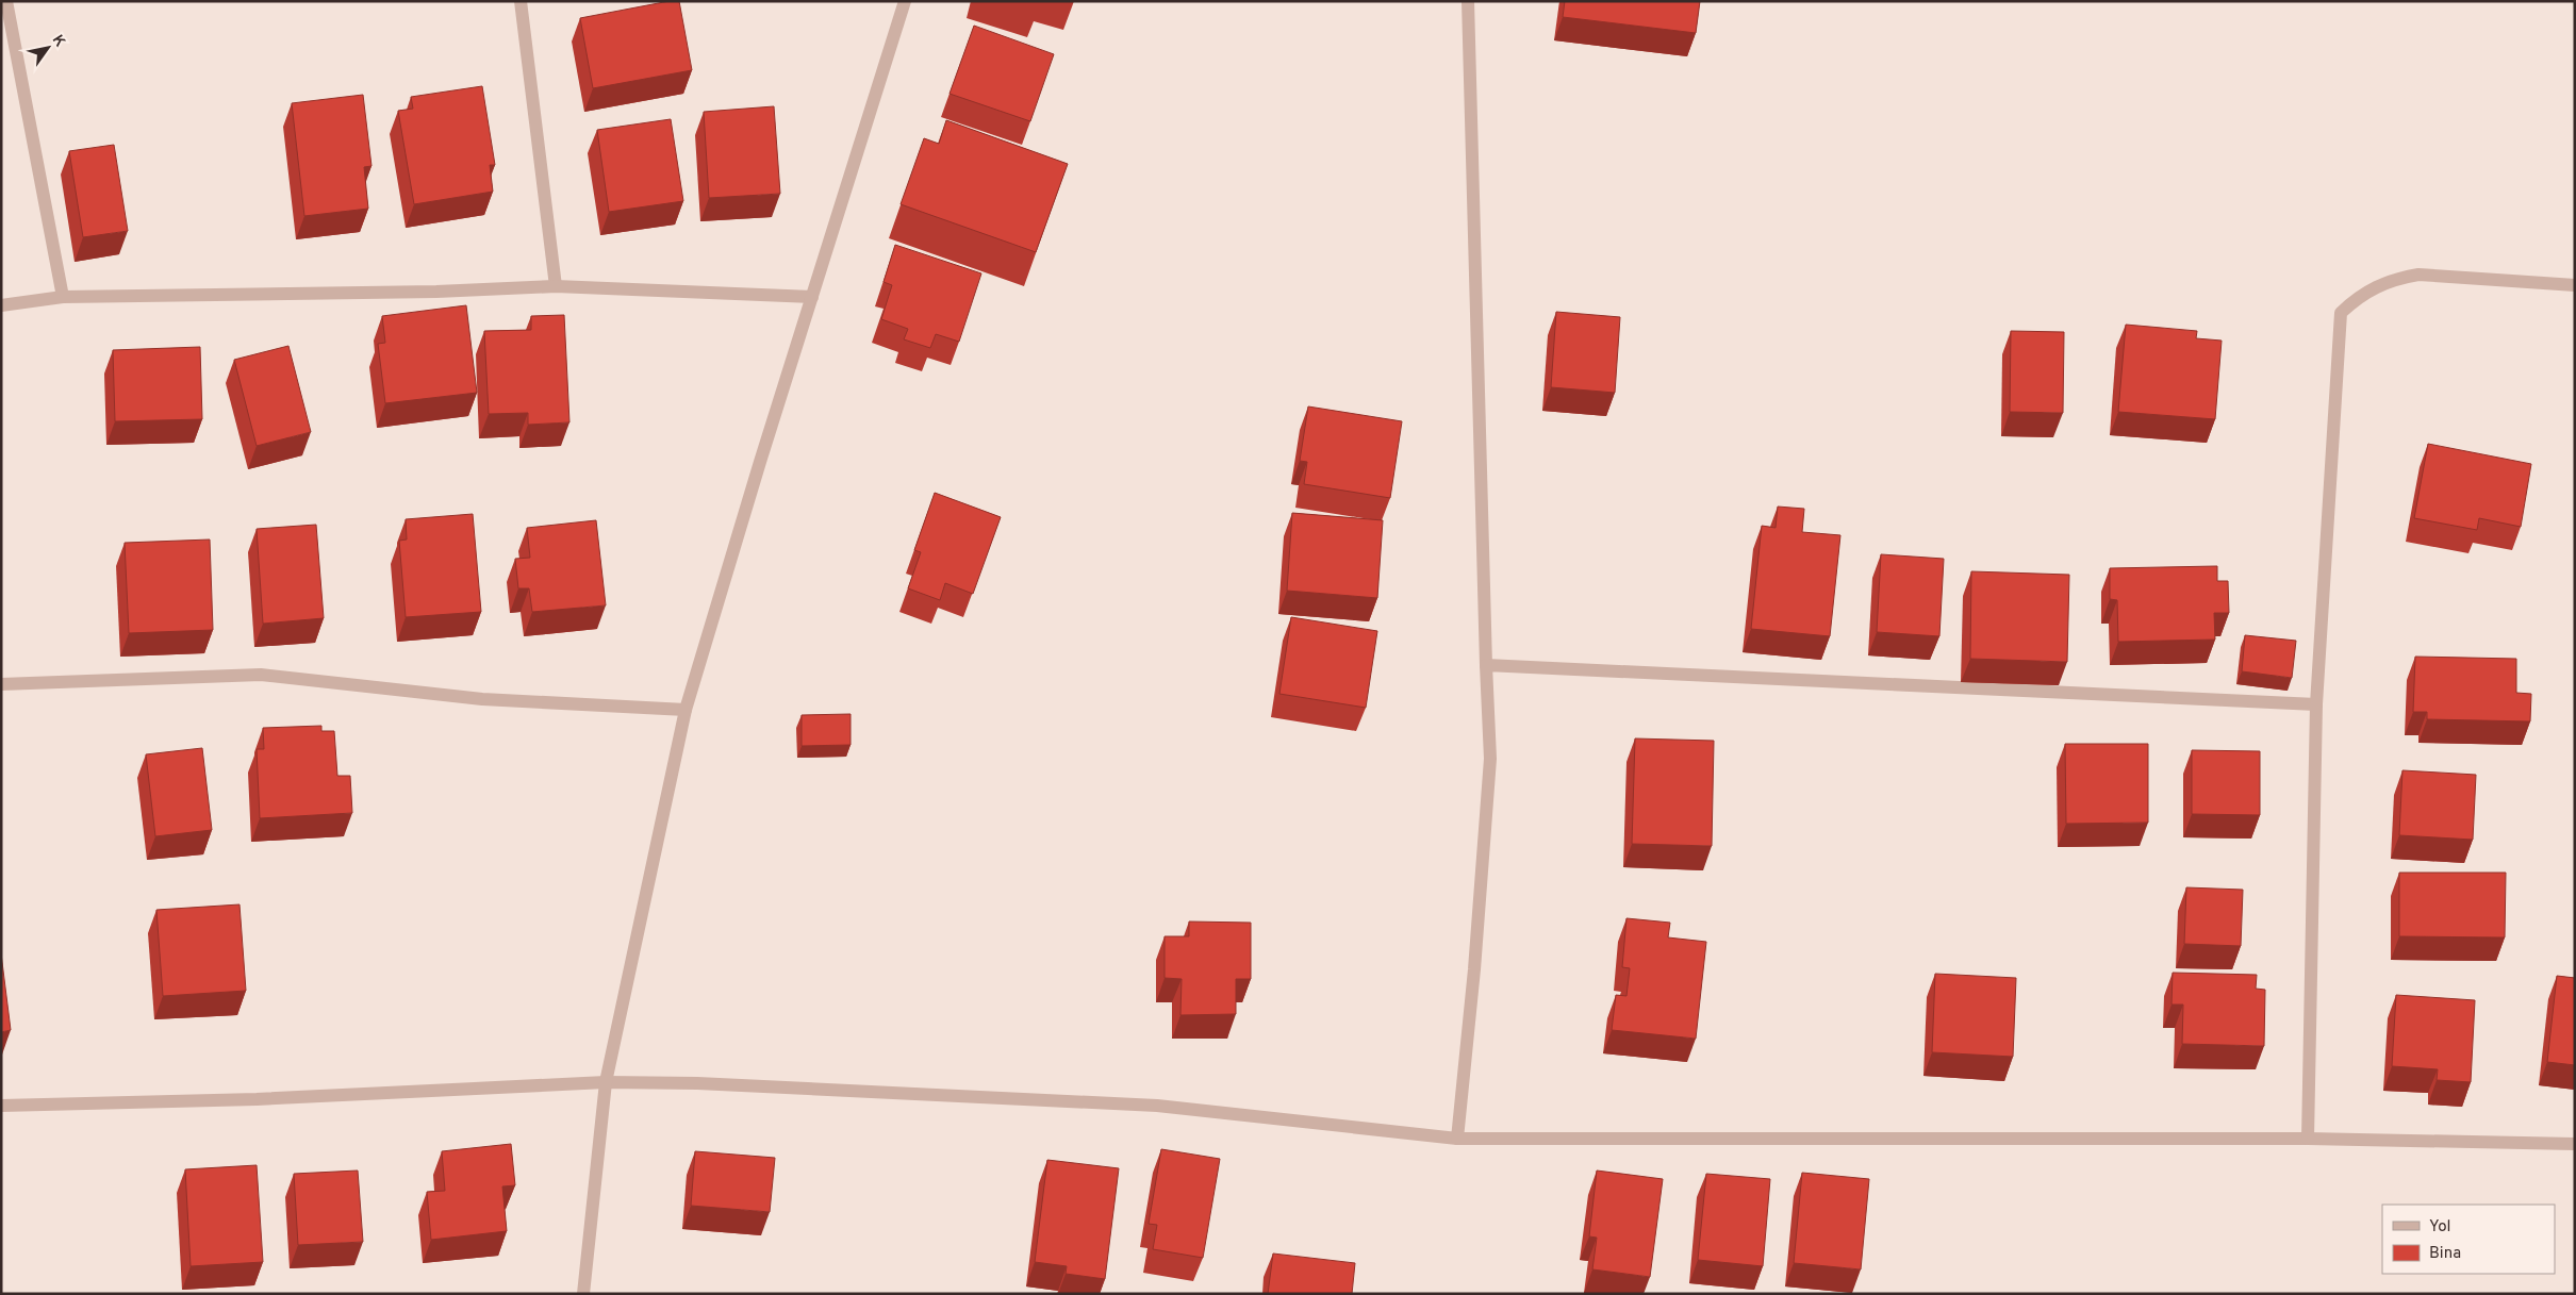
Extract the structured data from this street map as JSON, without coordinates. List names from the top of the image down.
{
  "legend": ["Yol", "Bina"],
  "north": "top right"
}
